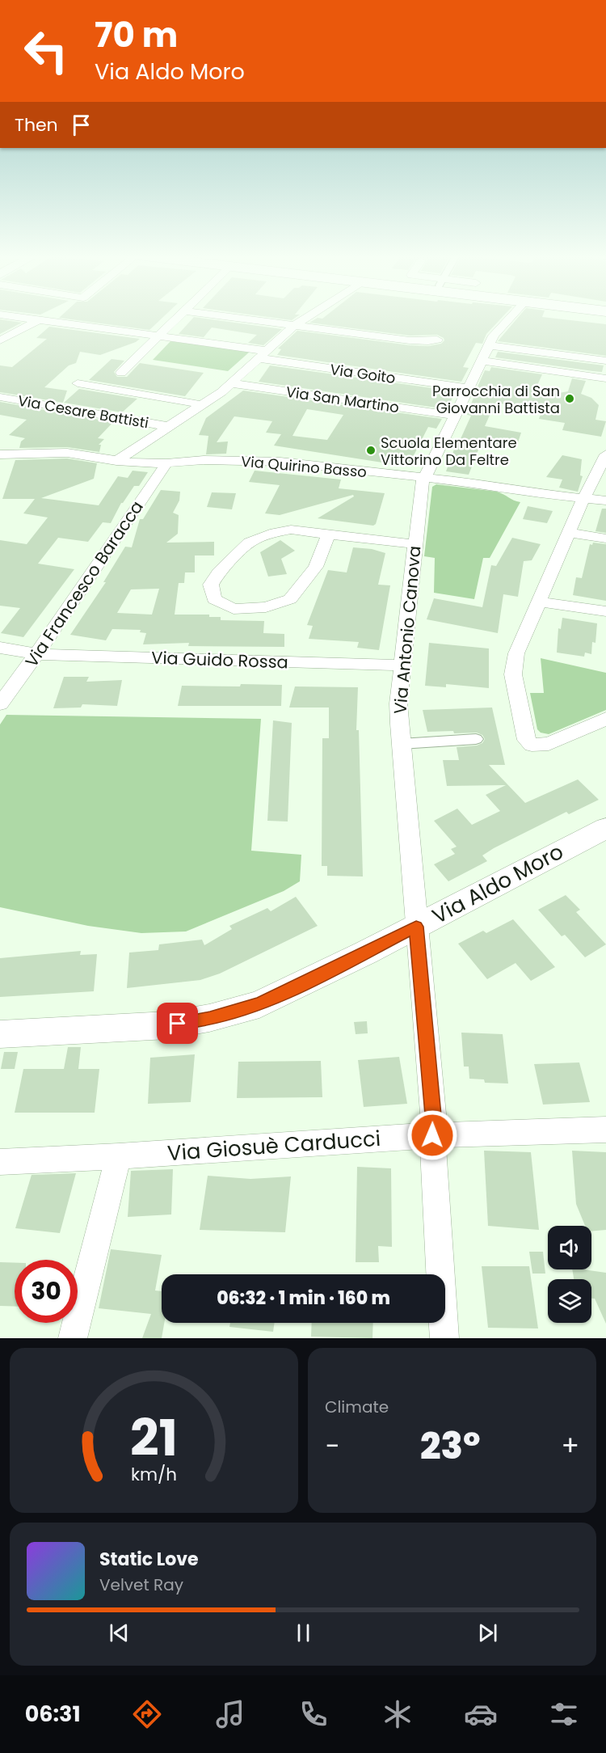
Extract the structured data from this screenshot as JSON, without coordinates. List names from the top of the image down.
{
  "streets": {
    "street": [
      "Via Goito",
      "Via San Martino",
      "Via Cesare Battisti",
      "Via Quirino Basso",
      "Via Francesco Baracca",
      "Via Antonio Canova",
      "Via Guido Rossa",
      "Via Aldo Moro",
      "Via Giosuè Carducci"
    ]
  },
  "crossings": [
    ["Via Goito", "Via Cesare Battisti"],
    ["Via Goito", "Via Antonio Canova"],
    ["Via San Martino", "Via Cesare Battisti"],
    ["Via San Martino", "Via Antonio Canova"],
    ["Via Cesare Battisti", "Via Quirino Basso"],
    ["Via Quirino Basso", "Via Francesco Baracca"],
    ["Via Quirino Basso", "Via Antonio Canova"],
    ["Via Francesco Baracca", "Via Guido Rossa"],
    ["Via Antonio Canova", "Via Guido Rossa"],
    ["Via Antonio Canova", "Via Aldo Moro"],
    ["Via Antonio Canova", "Via Giosuè Carducci"]
  ],
  "places": ["Parrocchia di San Giovanni Battista", "Scuola Elementare Vittorino Da Feltre"],
  "page": {
    "turn": ["70 m", "Via Aldo Moro"],
    "then": "Then",
    "limit": "30",
    "trip": "06:32 · 1 min · 160 m",
    "tile": "Climate",
    "heat": ["−", "23°", "+"],
    "song": ["Static Love", "Velvet Ray"],
    "tabs": "06:31",
    "gauge": ["21", "km/h"]
  }
}
